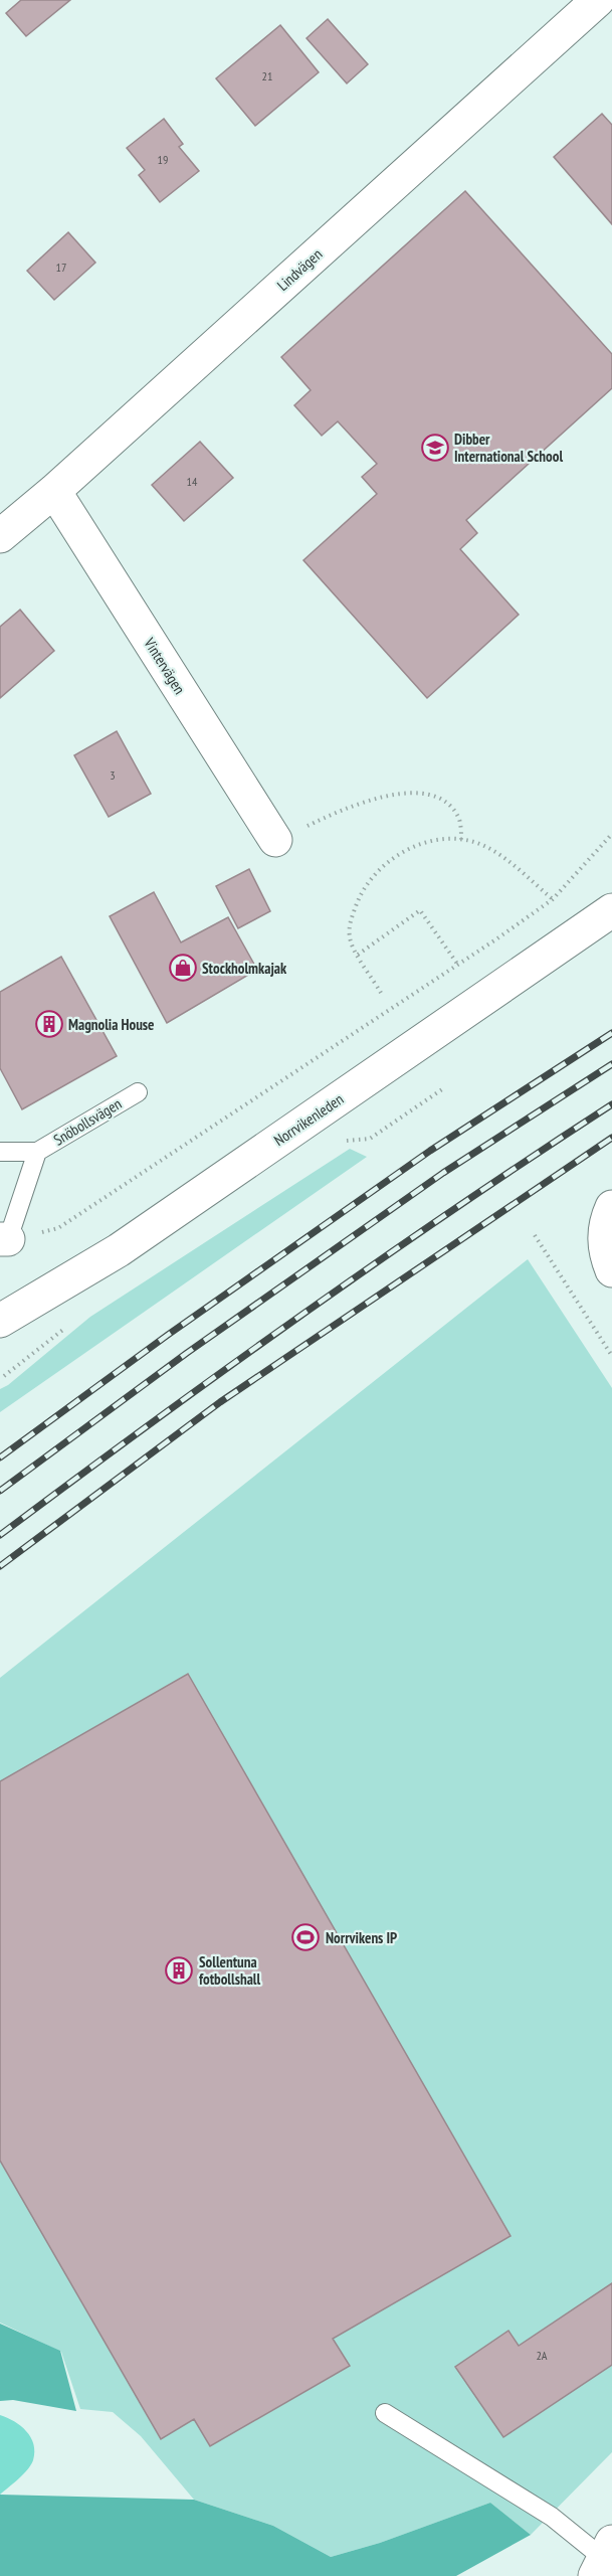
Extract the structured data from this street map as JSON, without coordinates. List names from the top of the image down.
{
  "streets": {
    "street": ["Lindvägen", "Vintervägen", "Norrvikenleden"],
    "lane": ["Snöbollsvägen"]
  },
  "crossings": [
    ["Lindvägen", "Vintervägen"]
  ],
  "places": {
    "school or university": ["Dibber International School"],
    "shop": ["Stockholmkajak"],
    "building": ["Magnolia House", "Sollentuna fotbollshall"],
    "sports": ["Norrvikens IP"]
  },
  "house_numbers": [
    "21",
    "19",
    "17",
    "14",
    "3",
    "2A"
  ]
}
